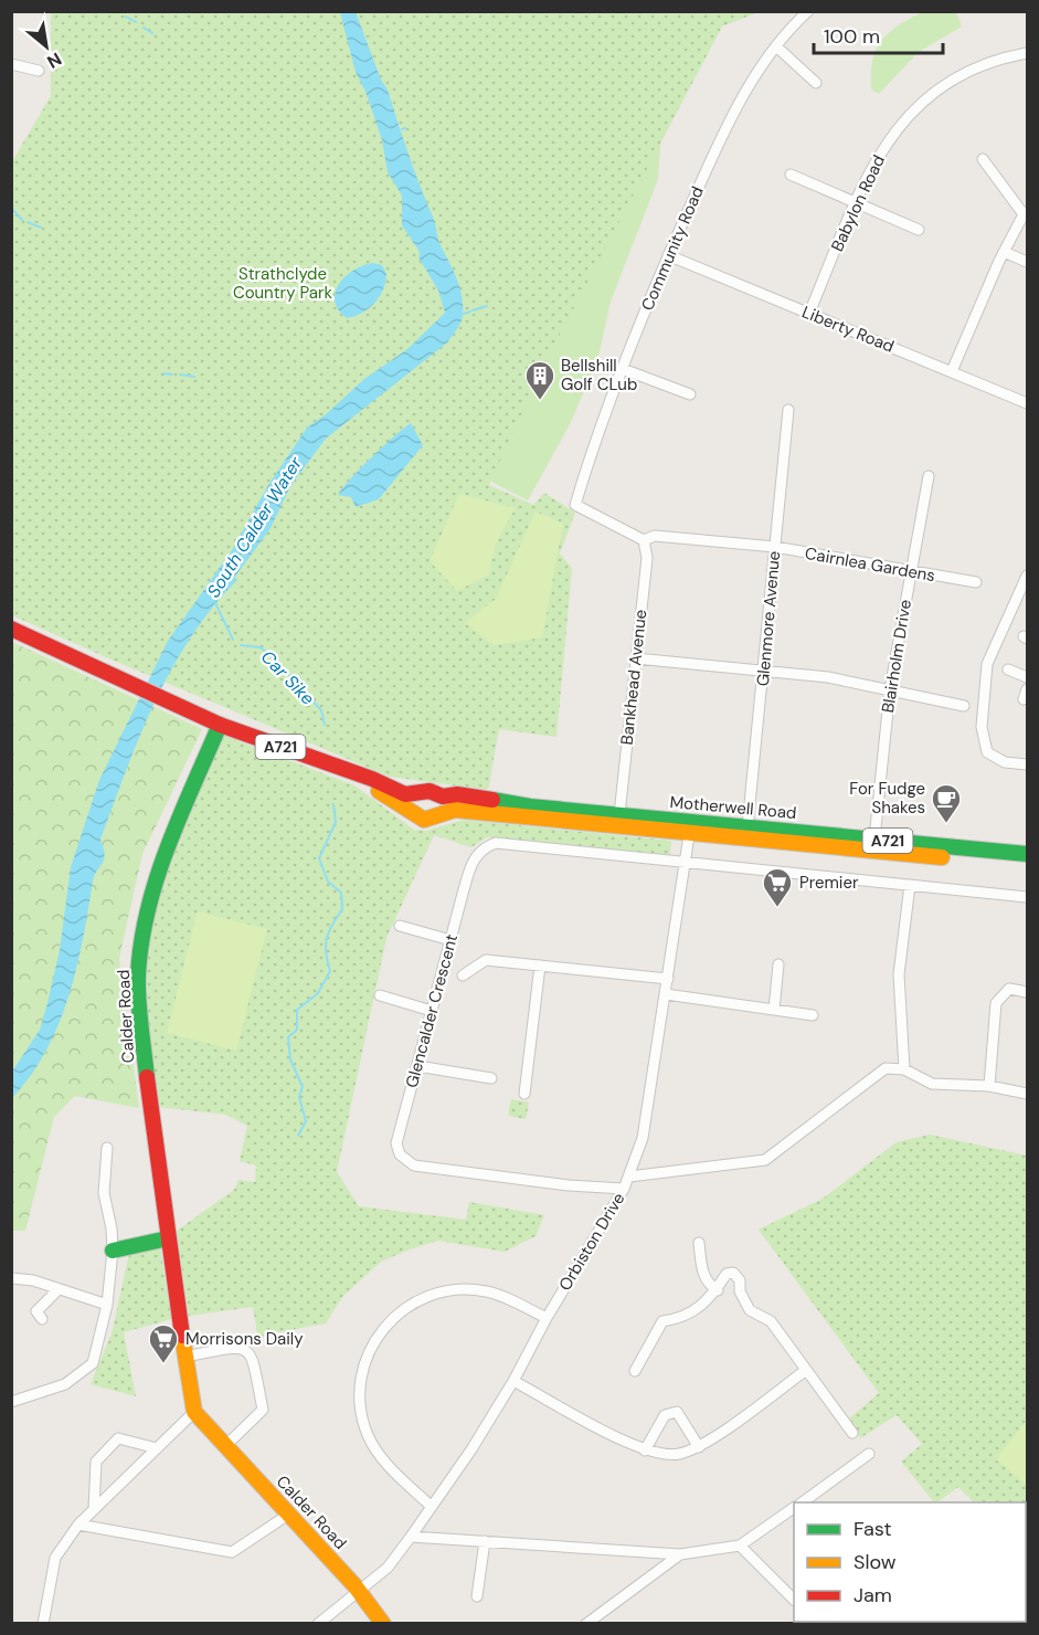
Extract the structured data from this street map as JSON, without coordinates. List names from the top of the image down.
{
  "streets": {
    "main road": ["A721", "Motherwell Road", "Calder Road"],
    "street": [
      "Babylon Road",
      "Community Road",
      "Liberty Road",
      "Cairnlea Gardens",
      "Glenmore Avenue",
      "Blairholm Drive",
      "Bankhead Avenue",
      "Glencalder Crescent",
      "Orbiston Drive"
    ]
  },
  "crossings": [
    ["Babylon Road", "Liberty Road"],
    ["Community Road", "Liberty Road"],
    ["Community Road", "Cairnlea Gardens"],
    ["Community Road", "Bankhead Avenue"],
    ["Cairnlea Gardens", "Glenmore Avenue"],
    ["Cairnlea Gardens", "Blairholm Drive"],
    ["Cairnlea Gardens", "Bankhead Avenue"],
    ["Glenmore Avenue", "Motherwell Road"],
    ["Blairholm Drive", "Motherwell Road"],
    ["Bankhead Avenue", "Motherwell Road"],
    ["A721", "Motherwell Road"],
    ["A721", "Calder Road"],
    ["Motherwell Road", "Orbiston Drive"],
    ["Glencalder Crescent", "Orbiston Drive"],
    ["Calder Road", "Orbiston Drive"]
  ],
  "water": ["South Calder Water", "Car Sike"],
  "parks": ["Strathclyde Country Park"],
  "places": {
    "building": ["Bellshill Golf CLub"],
    "cafe": ["For Fudge Shakes"],
    "supermarket": ["Premier", "Morrisons Daily"]
  },
  "legend": ["Fast", "Slow", "Jam"],
  "scale_bar": "100 m",
  "north": "bottom right"
}
